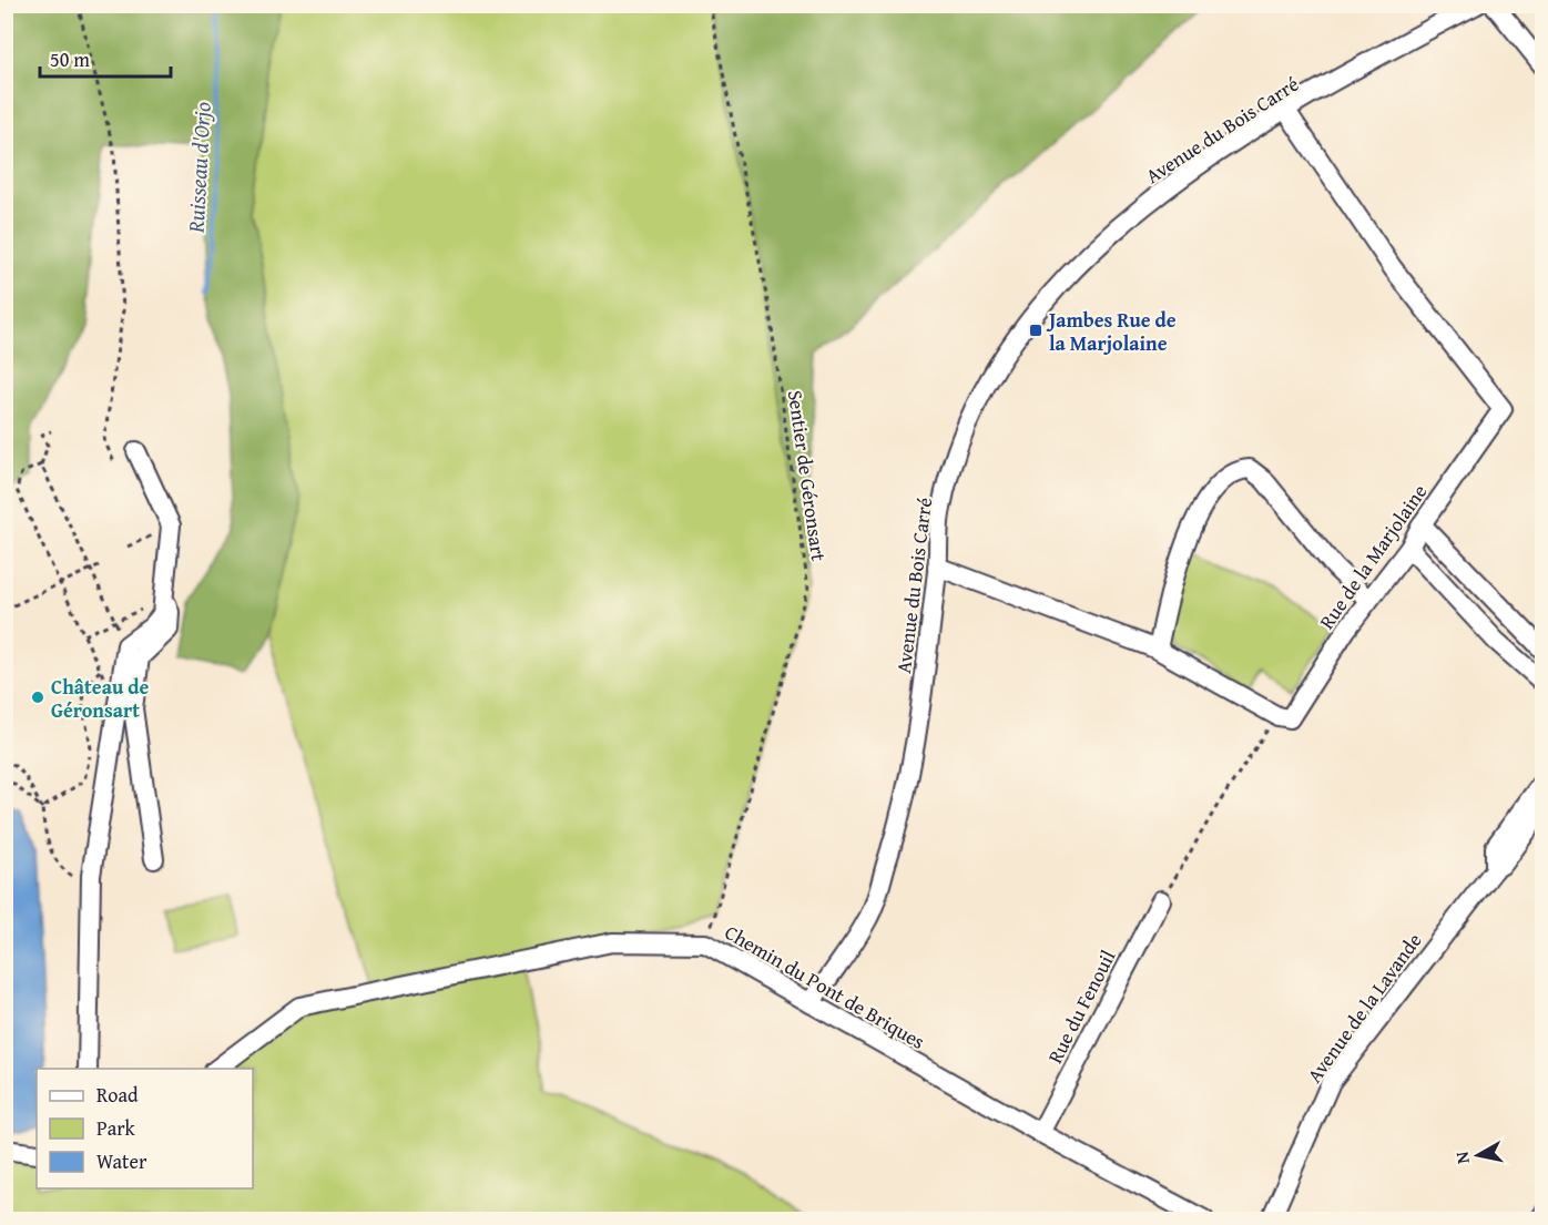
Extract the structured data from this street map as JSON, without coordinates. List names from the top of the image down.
{
  "streets": {
    "street": [
      "Avenue du Bois Carré",
      "Rue de la Marjolaine",
      "Chemin du Pont de Briques",
      "Rue du Fenouil",
      "Avenue de la Lavande"
    ],
    "path": ["Sentier de Géronsart"]
  },
  "crossings": [
    ["Avenue du Bois Carré", "Rue de la Marjolaine"],
    ["Avenue du Bois Carré", "Chemin du Pont de Briques"],
    ["Sentier de Géronsart", "Chemin du Pont de Briques"],
    ["Chemin du Pont de Briques", "Rue du Fenouil"]
  ],
  "water": ["Ruisseau d'Orjo"],
  "places": {
    "transit": ["Jambes Rue de la Marjolaine"],
    "other": ["Château de Géronsart"]
  },
  "legend": ["Road", "Park", "Water"],
  "scale_bar": "50 m",
  "north": "left"
}
